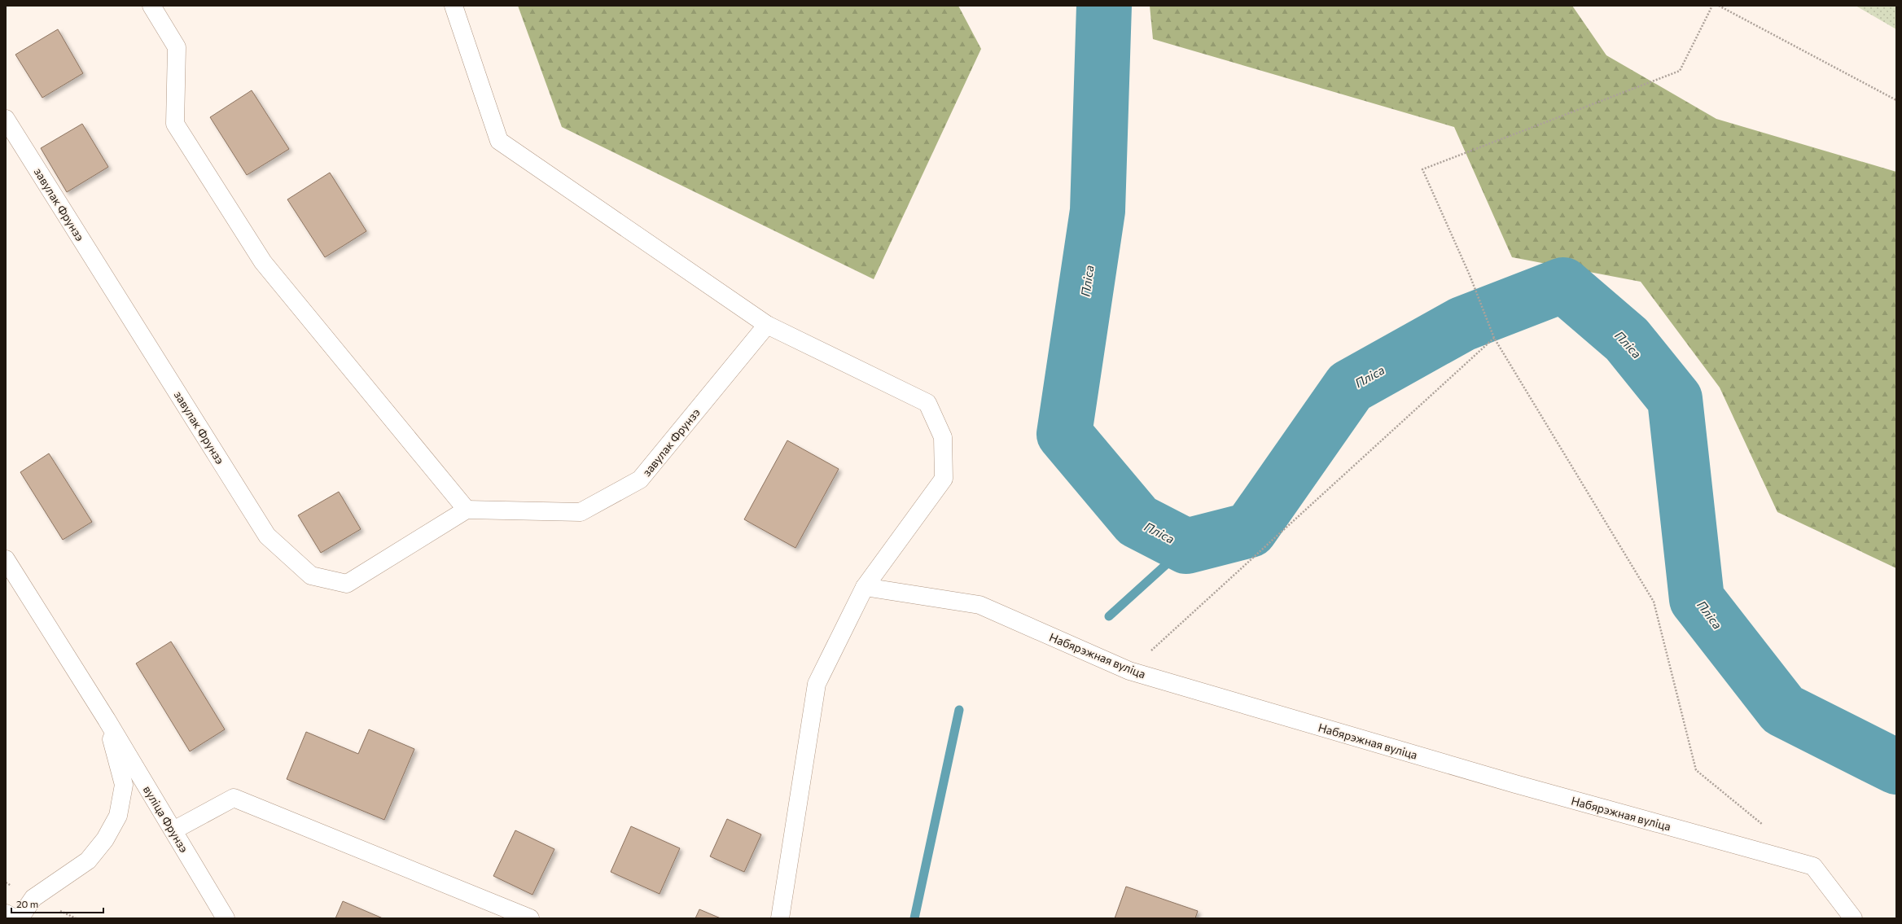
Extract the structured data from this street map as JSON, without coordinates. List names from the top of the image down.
{
  "streets": {
    "street": ["завулак Фрунзэ", "Набярэжная вуліца", "вуліца Фрунзэ"]
  },
  "water": ["Пліса"],
  "scale_bar": "20 m"
}
